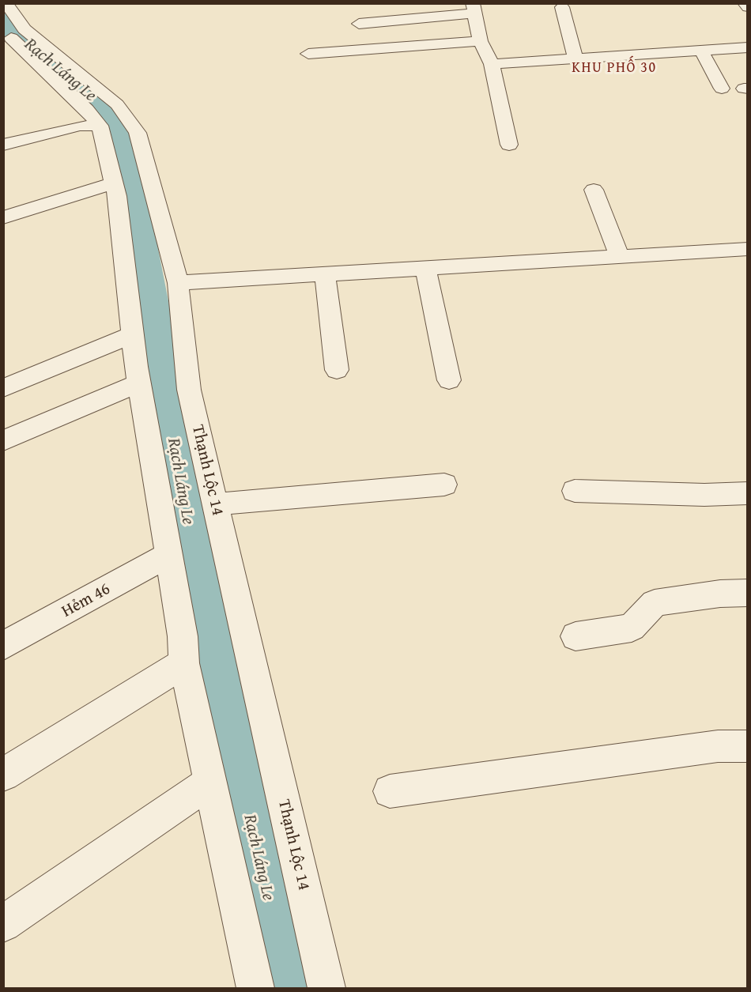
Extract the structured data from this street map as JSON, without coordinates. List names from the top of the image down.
{
  "streets": {
    "street": ["Thạnh Lộc 14", "Hẻm 46"]
  },
  "districts": ["KHU PHỐ 30"],
  "water": ["Rạch Láng Le"]
}
